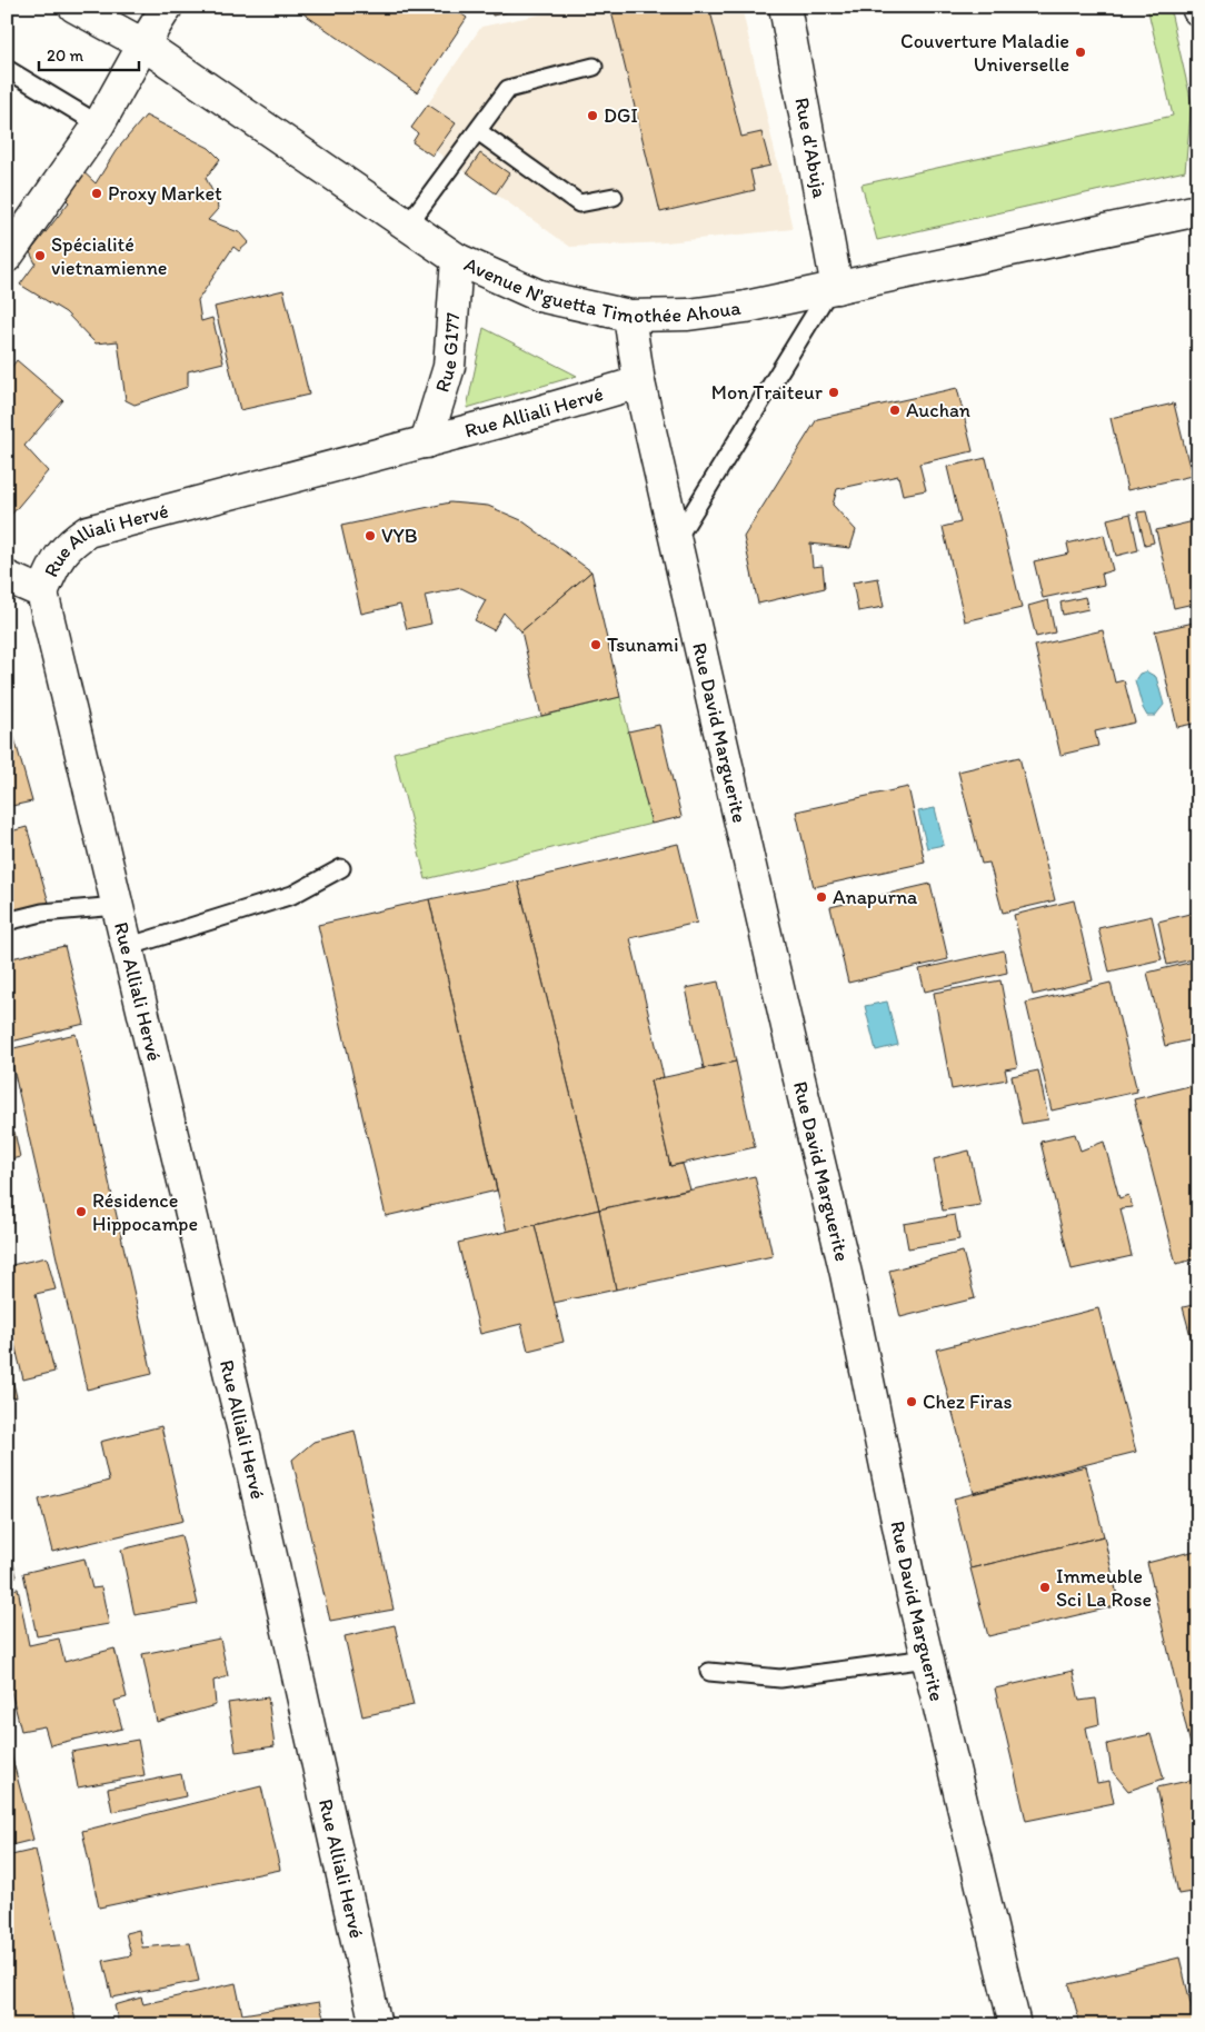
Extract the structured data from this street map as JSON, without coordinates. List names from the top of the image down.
{
  "streets": {
    "street": [
      "Rue d'Abuja",
      "Avenue N'guetta Timothée Ahoua",
      "Rue G177",
      "Rue Alliali Hervé",
      "Rue David Marguerite"
    ]
  },
  "crossings": [
    ["Rue d'Abuja", "Avenue N'guetta Timothée Ahoua"],
    ["Avenue N'guetta Timothée Ahoua", "Rue G177"],
    ["Avenue N'guetta Timothée Ahoua", "Rue David Marguerite"],
    ["Rue G177", "Rue Alliali Hervé"],
    ["Rue Alliali Hervé", "Rue David Marguerite"]
  ],
  "places": [
    "Couverture Maladie Universelle",
    "DGI",
    "Proxy Market",
    "Spécialité vietnamienne",
    "Mon Traiteur",
    "Auchan",
    "VYB",
    "Tsunami",
    "Anapurna",
    "Résidence Hippocampe",
    "Chez Firas",
    "Immeuble Sci La Rose"
  ],
  "scale_bar": "20 m"
}
